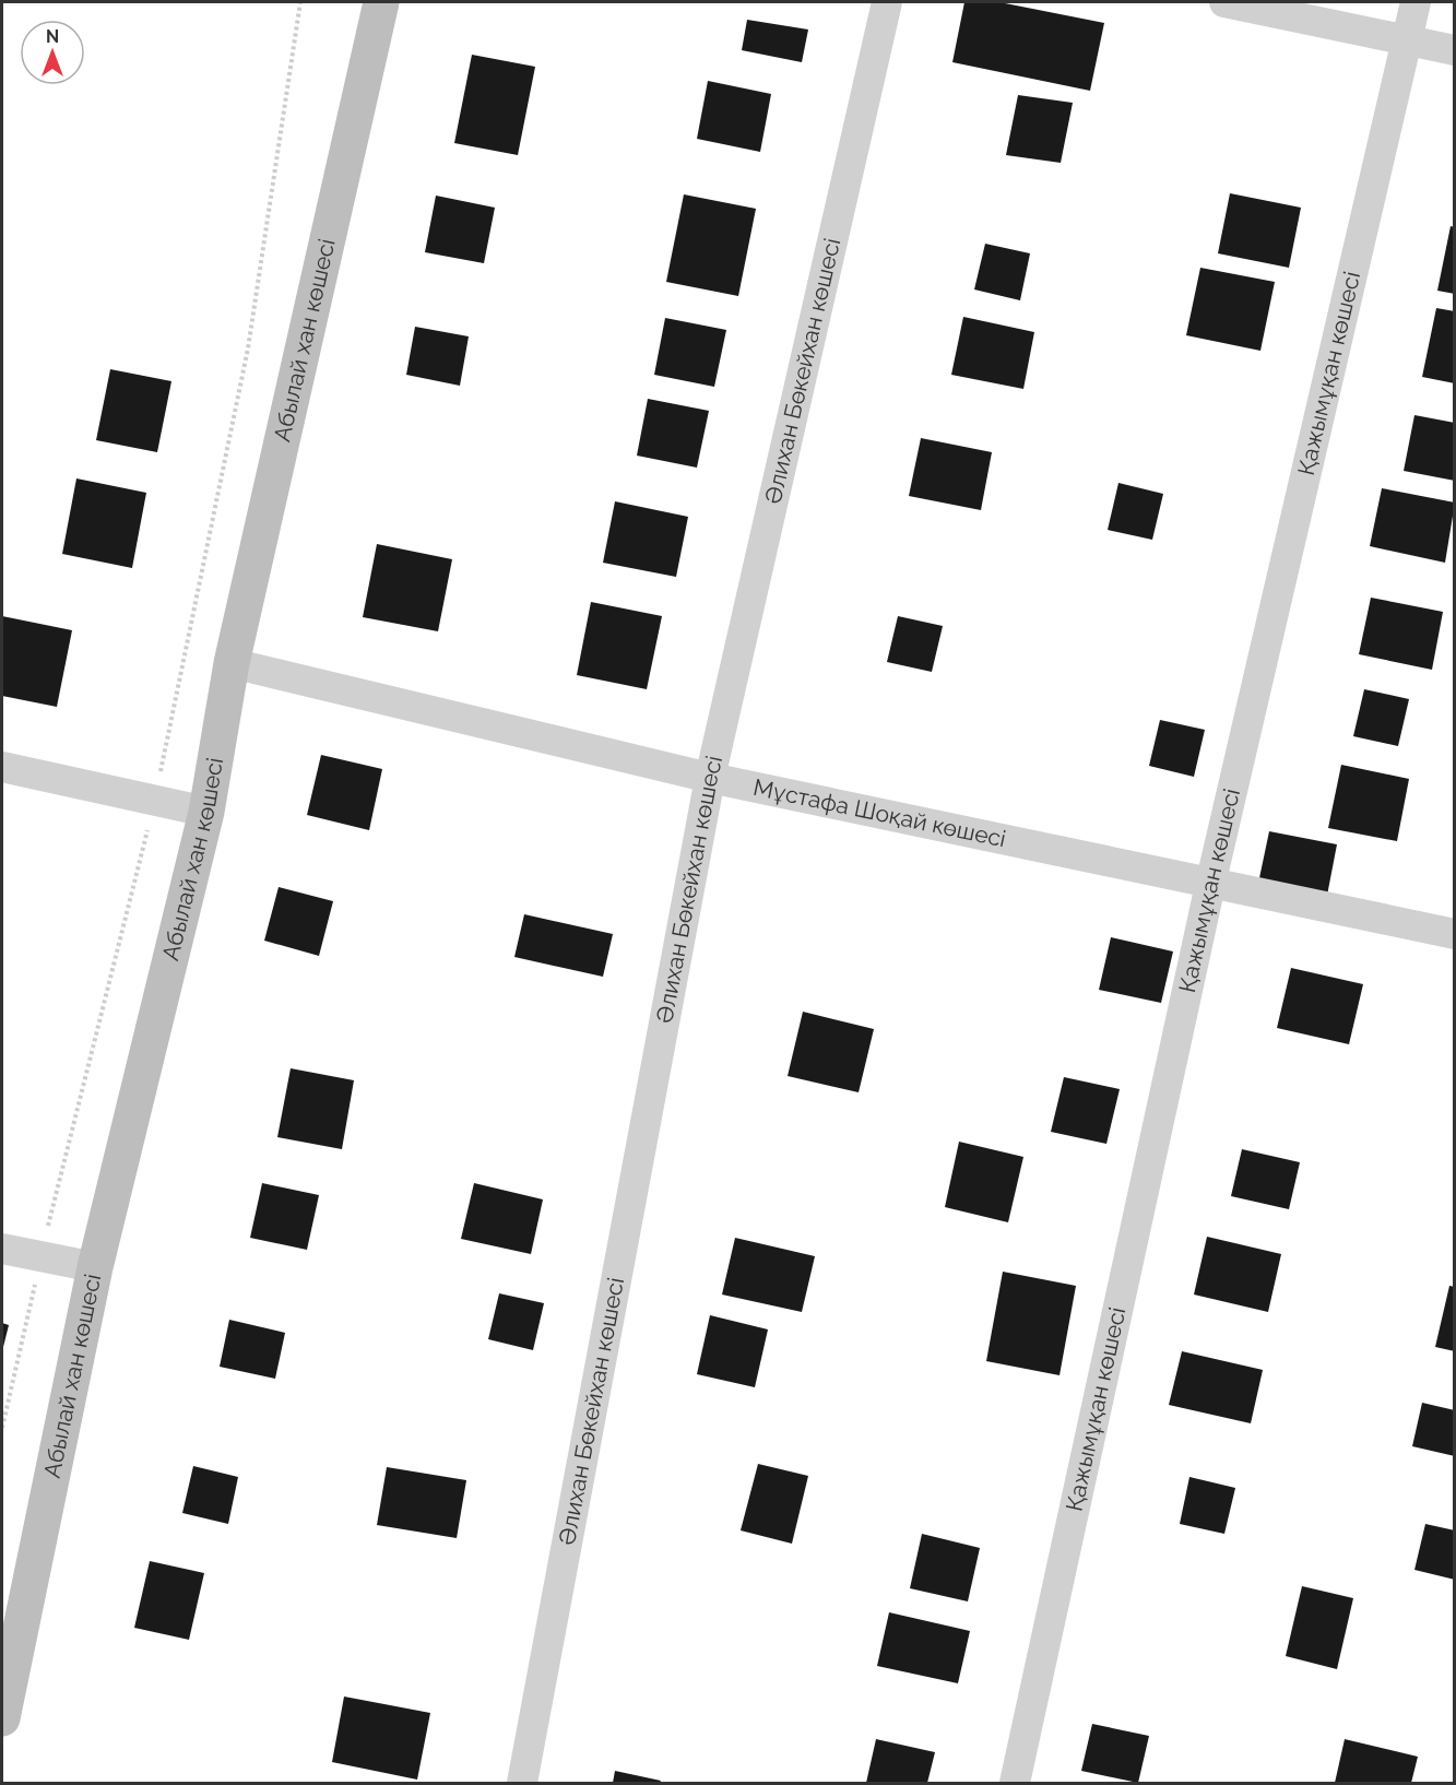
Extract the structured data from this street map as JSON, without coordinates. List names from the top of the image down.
{
  "streets": {
    "street": [
      "Абылай хан көшесі",
      "Әлихан Бөкейхан көшесі",
      "Қажымұқан көшесі",
      "Мұстафа Шоқай көшесі"
    ]
  },
  "crossings": [
    ["Абылай хан көшесі", "Мұстафа Шоқай көшесі"],
    ["Әлихан Бөкейхан көшесі", "Мұстафа Шоқай көшесі"],
    ["Қажымұқан көшесі", "Мұстафа Шоқай көшесі"]
  ],
  "north": "top"
}
